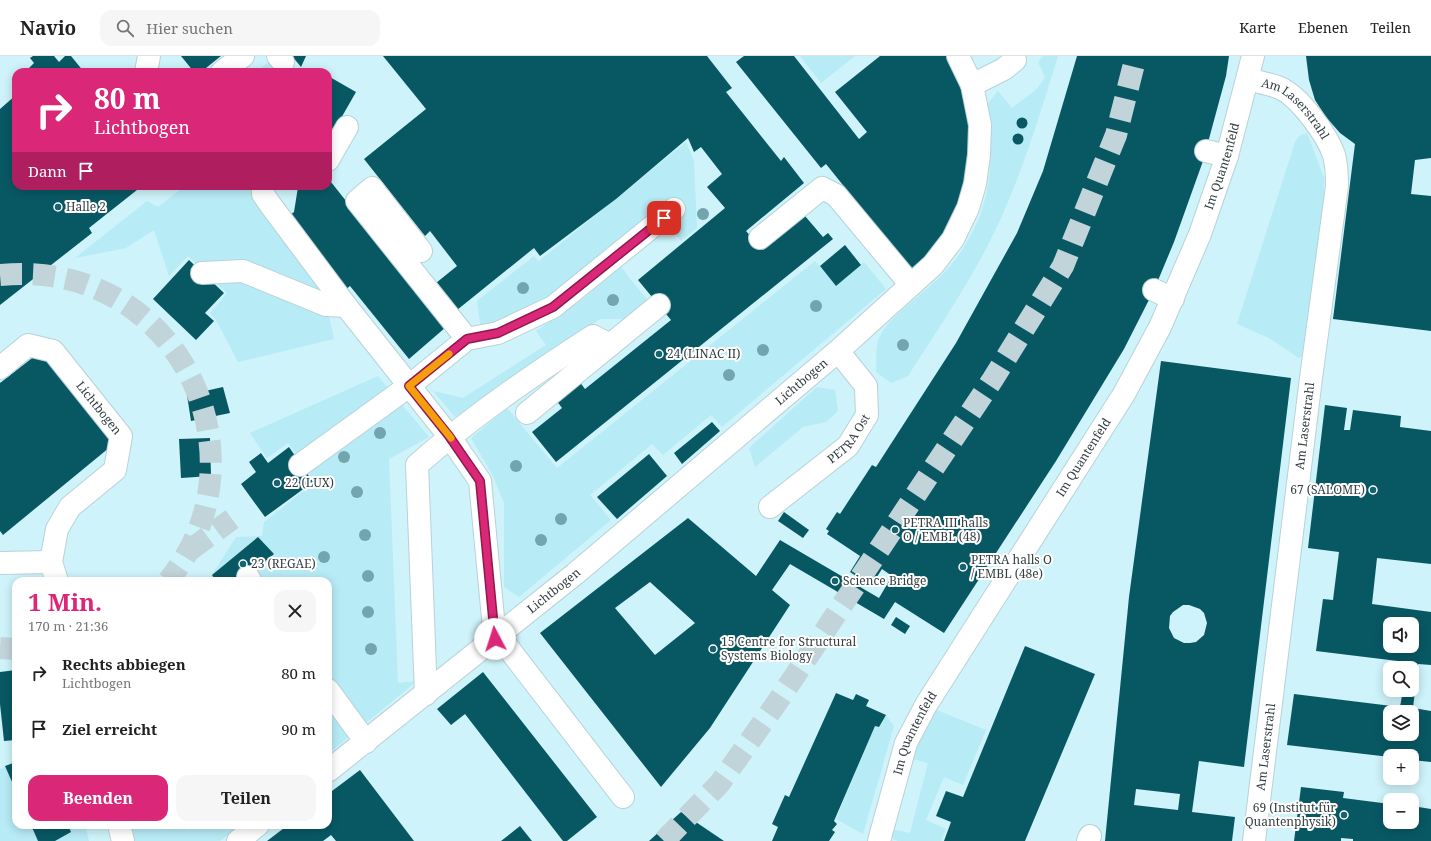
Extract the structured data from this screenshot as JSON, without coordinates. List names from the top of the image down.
{
  "streets": {
    "lane": [
      "Am Laserstrahl",
      "Im Quantenfeld",
      "Lichtbogen",
      "PETRA Ost"
    ]
  },
  "crossings": [
    ["Am Laserstrahl", "Im Quantenfeld"],
    ["Lichtbogen", "PETRA Ost"]
  ],
  "places": [
    "Halle 2",
    "24 (LINAC II)",
    "22 (LUX)",
    "67 (SALOME)",
    "PETRA III halls O / EMBL (48)",
    "23 (REGAE)",
    "PETRA halls O / EMBL (48e)",
    "Science Bridge",
    "15 Centre for Structural Systems Biology",
    "69 (Institut für Quantenphysik)"
  ],
  "page": {
    "header": "Navio",
    "search": "Hier suchen",
    "nav": ["Karte", "Ebenen", "Teilen"],
    "turn": ["80 m", "Lichtbogen"],
    "then": "Dann",
    "heading": ["1 Min.", "170 m · 21:36"],
    "map_buttons": ["+", "−"],
    "list": [
      {
        "name": "Rechts abbiegen",
        "note": "Lichtbogen",
        "value": "80 m"
      },
      {
        "name": "Ziel erreicht",
        "value": "90 m"
      }
    ],
    "buttons": ["Beenden", "Teilen"]
  }
}
